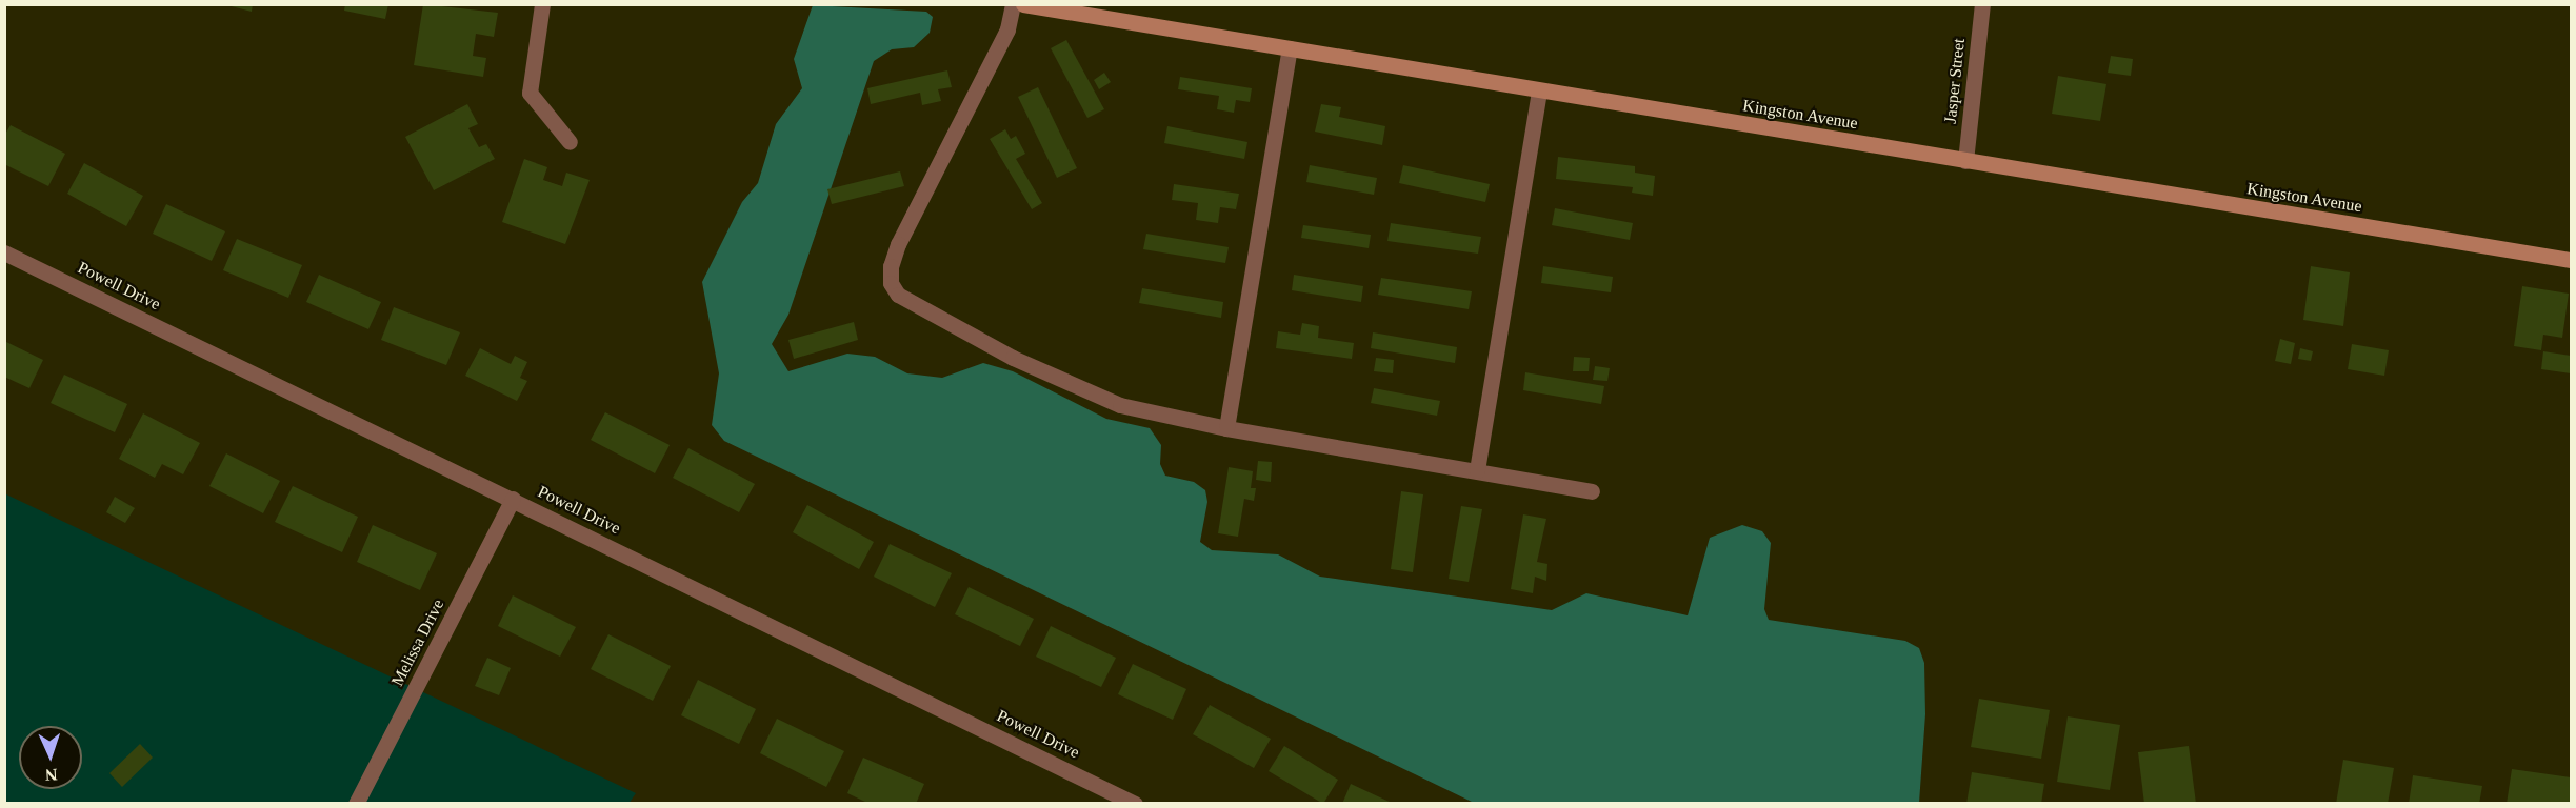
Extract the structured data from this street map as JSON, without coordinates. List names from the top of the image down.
{
  "streets": {
    "street": [
      "Jasper Street",
      "Kingston Avenue",
      "Powell Drive",
      "Melissa Drive"
    ]
  },
  "crossings": [
    ["Jasper Street", "Kingston Avenue"],
    ["Powell Drive", "Melissa Drive"]
  ],
  "north": "bottom"
}
